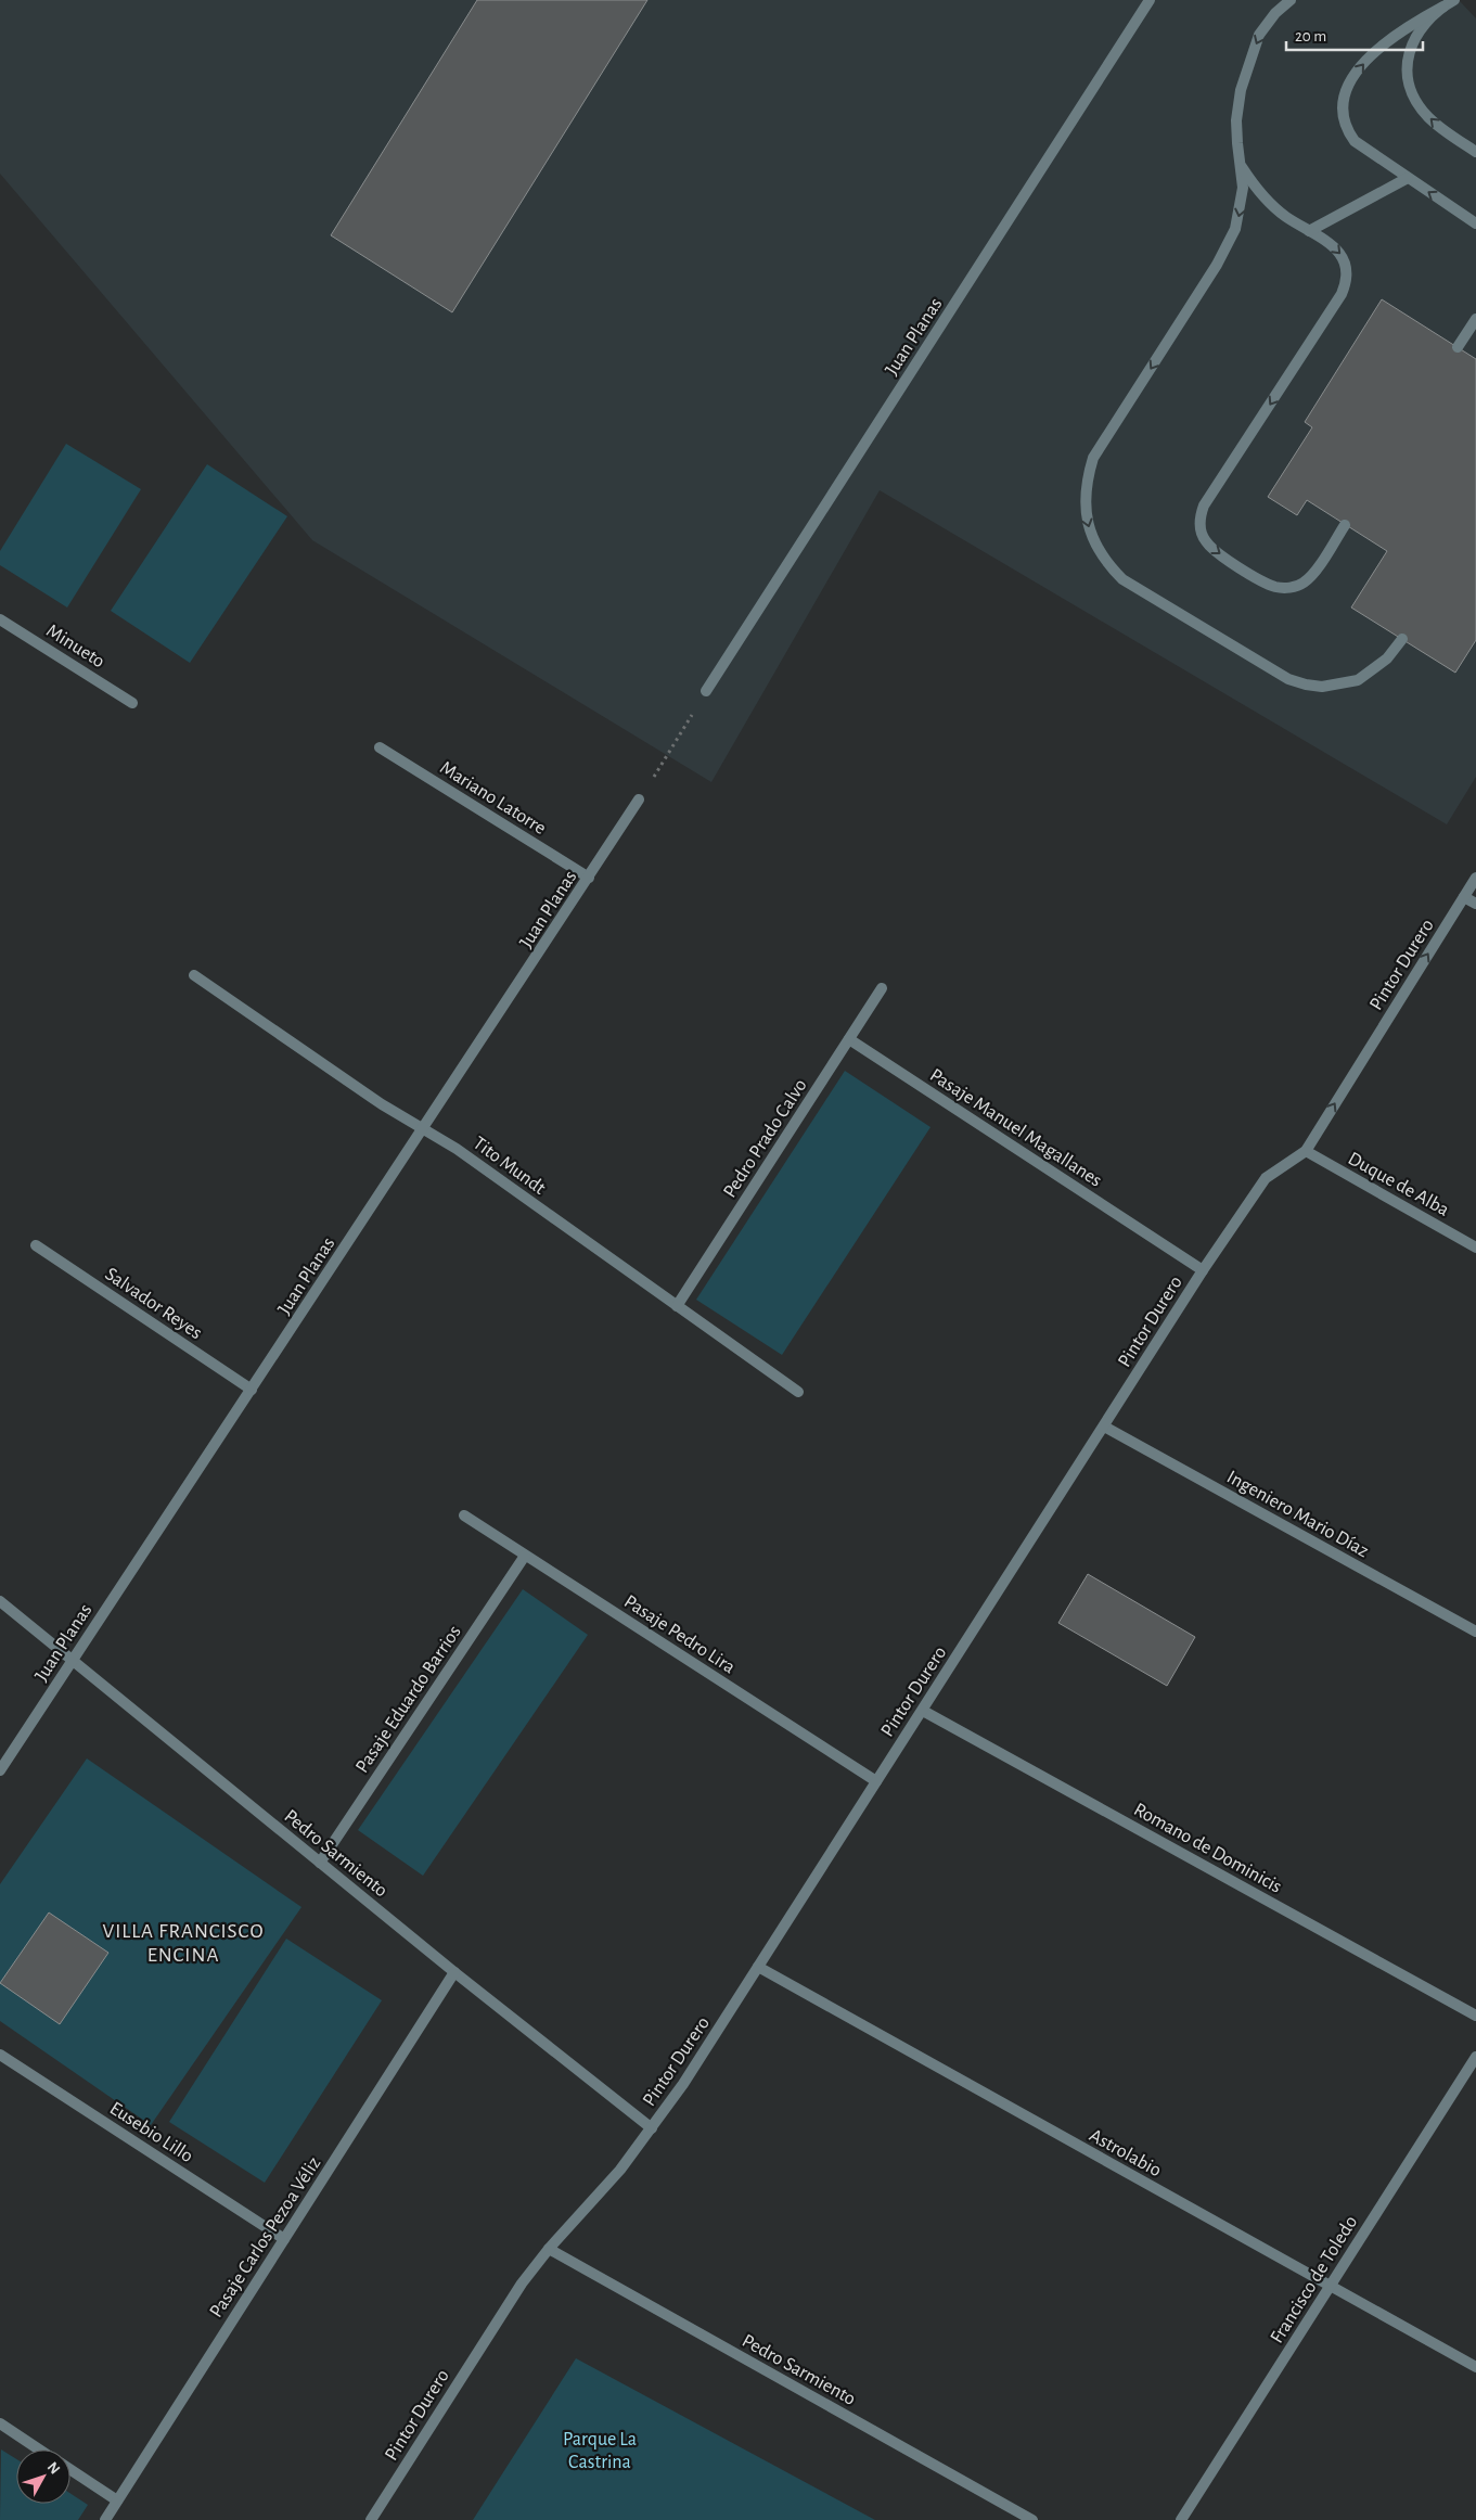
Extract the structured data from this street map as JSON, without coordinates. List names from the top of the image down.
{
  "streets": {
    "street": [
      "Juan Planas",
      "Minueto",
      "Mariano Latorre",
      "Pintor Durero",
      "Pasaje Manuel Magallanes",
      "Pedro Prado Calvo",
      "Tito Mundt",
      "Duque de Alba",
      "Salvador Reyes",
      "Ingeniero Mario Díaz",
      "Pasaje Pedro Lira",
      "Pasaje Eduardo Barrios",
      "Romano de Dominicis",
      "Pedro Sarmiento",
      "Eusebio Lillo",
      "Astrolabio",
      "Pasaje Carlos Pezoa Véliz",
      "Francisco de Toledo"
    ]
  },
  "crossings": [
    ["Juan Planas", "Mariano Latorre"],
    ["Juan Planas", "Tito Mundt"],
    ["Juan Planas", "Salvador Reyes"],
    ["Juan Planas", "Pedro Sarmiento"],
    ["Pintor Durero", "Pasaje Manuel Magallanes"],
    ["Pintor Durero", "Duque de Alba"],
    ["Pintor Durero", "Ingeniero Mario Díaz"],
    ["Pintor Durero", "Pasaje Pedro Lira"],
    ["Pintor Durero", "Romano de Dominicis"],
    ["Pintor Durero", "Pedro Sarmiento"],
    ["Pintor Durero", "Astrolabio"],
    ["Pasaje Manuel Magallanes", "Pedro Prado Calvo"],
    ["Pedro Prado Calvo", "Tito Mundt"],
    ["Pasaje Pedro Lira", "Pasaje Eduardo Barrios"],
    ["Pasaje Eduardo Barrios", "Pedro Sarmiento"],
    ["Pedro Sarmiento", "Pasaje Carlos Pezoa Véliz"],
    ["Eusebio Lillo", "Pasaje Carlos Pezoa Véliz"],
    ["Astrolabio", "Francisco de Toledo"]
  ],
  "districts": ["VILLA FRANCISCO ENCINA"],
  "parks": ["Parque La Castrina"],
  "scale_bar": "20 m",
  "north": "top right"
}
